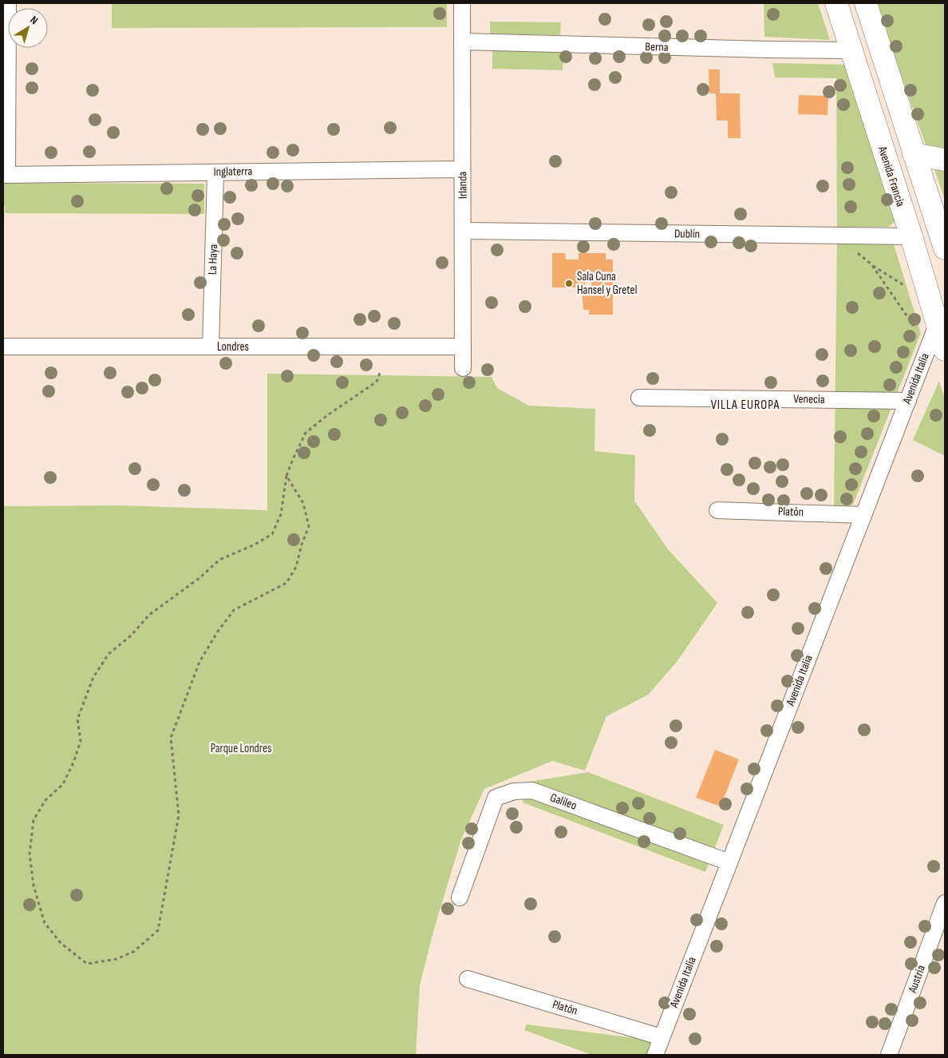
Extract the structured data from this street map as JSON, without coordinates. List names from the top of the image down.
{
  "streets": {
    "main road": ["Avenida Francia"],
    "street": [
      "Berna",
      "Inglaterra",
      "Irlanda",
      "Dublín",
      "La Haya",
      "Londres",
      "Avenida Italia",
      "Venecia",
      "Platón",
      "Galileo",
      "Austria"
    ]
  },
  "crossings": [
    ["Berna", "Avenida Francia"],
    ["Berna", "Irlanda"],
    ["Inglaterra", "Irlanda"],
    ["Inglaterra", "La Haya"],
    ["Avenida Francia", "Dublín"],
    ["Avenida Francia", "Avenida Italia"],
    ["Irlanda", "Dublín"],
    ["Irlanda", "Londres"],
    ["La Haya", "Londres"],
    ["Avenida Italia", "Venecia"],
    ["Avenida Italia", "Platón"],
    ["Avenida Italia", "Galileo"]
  ],
  "districts": ["VILLA EUROPA"],
  "parks": ["Parque Londres"],
  "places": ["Sala Cuna Hansel y Gretel"],
  "north": "top right"
}
